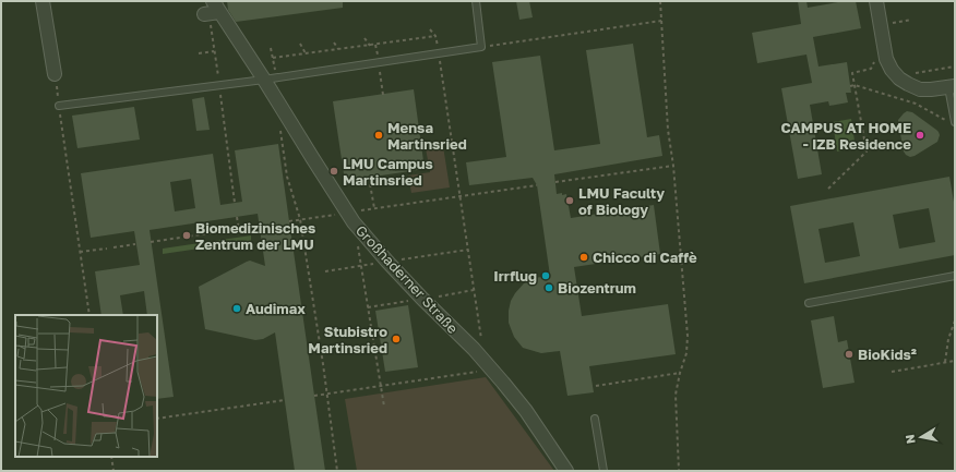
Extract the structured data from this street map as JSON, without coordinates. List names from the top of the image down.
{
  "streets": {
    "street": ["Großhaderner Straße"]
  },
  "places": [
    "Mensa Martinsried",
    "CAMPUS AT HOME - IZB Residence",
    "LMU Campus Martinsried",
    "LMU Faculty of Biology",
    "Biomedizinisches Zentrum der LMU",
    "Chicco di Caffè",
    "Irrflug",
    "Biozentrum",
    "Audimax",
    "Stubistro Martinsried",
    "BioKids²"
  ],
  "north": "left"
}
